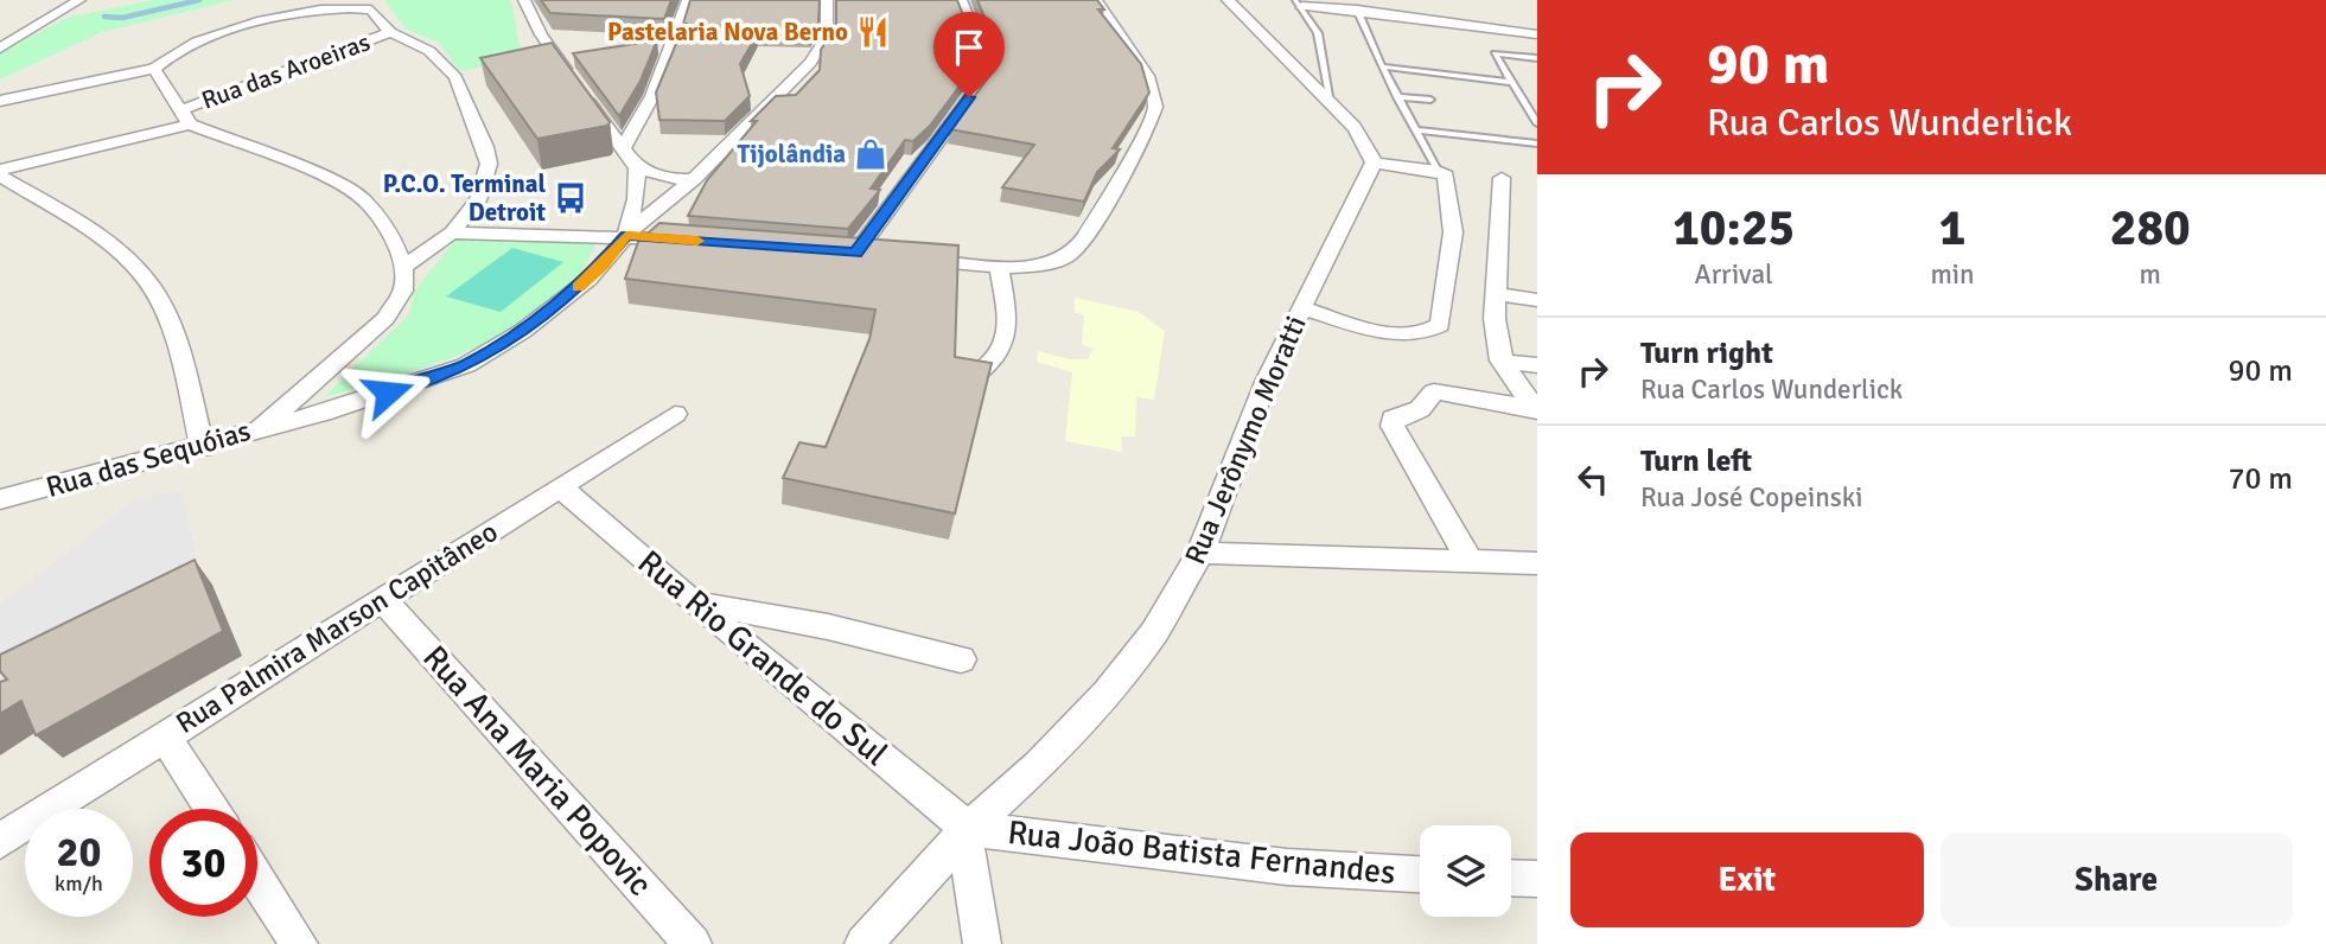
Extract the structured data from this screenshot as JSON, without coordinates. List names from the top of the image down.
{
  "streets": {
    "street": [
      "Rua das Aroeiras",
      "Rua Jerônymo Moratti",
      "Rua das Sequóias",
      "Rua Palmira Marson Capitâneo",
      "Rua Rio Grande do Sul",
      "Rua Ana Maria Popovic",
      "Rua João Batista Fernandes"
    ]
  },
  "crossings": [
    ["Rua Jerônymo Moratti", "Rua Rio Grande do Sul"],
    ["Rua Jerônymo Moratti", "Rua João Batista Fernandes"],
    ["Rua Palmira Marson Capitâneo", "Rua Rio Grande do Sul"],
    ["Rua Palmira Marson Capitâneo", "Rua Ana Maria Popovic"],
    ["Rua Rio Grande do Sul", "Rua João Batista Fernandes"]
  ],
  "places": {
    "restaurant": ["Pastelaria Nova Berno"],
    "shop": ["Tijolândia"],
    "bus stop": ["P.C.O. Terminal Detroit"]
  },
  "page": {
    "turn": ["90 m", "Rua Carlos Wunderlick"],
    "eta": [
      "10:25",
      "Arrival",
      "1",
      "min",
      "280",
      "m"
    ],
    "list": [
      {
        "name": "Turn right",
        "note": "Rua Carlos Wunderlick",
        "value": "90 m"
      },
      {
        "name": "Turn left",
        "note": "Rua José Copeinski",
        "value": "70 m"
      }
    ],
    "speed": "20 km/h",
    "limit": "30",
    "buttons": ["Exit", "Share"]
  }
}
